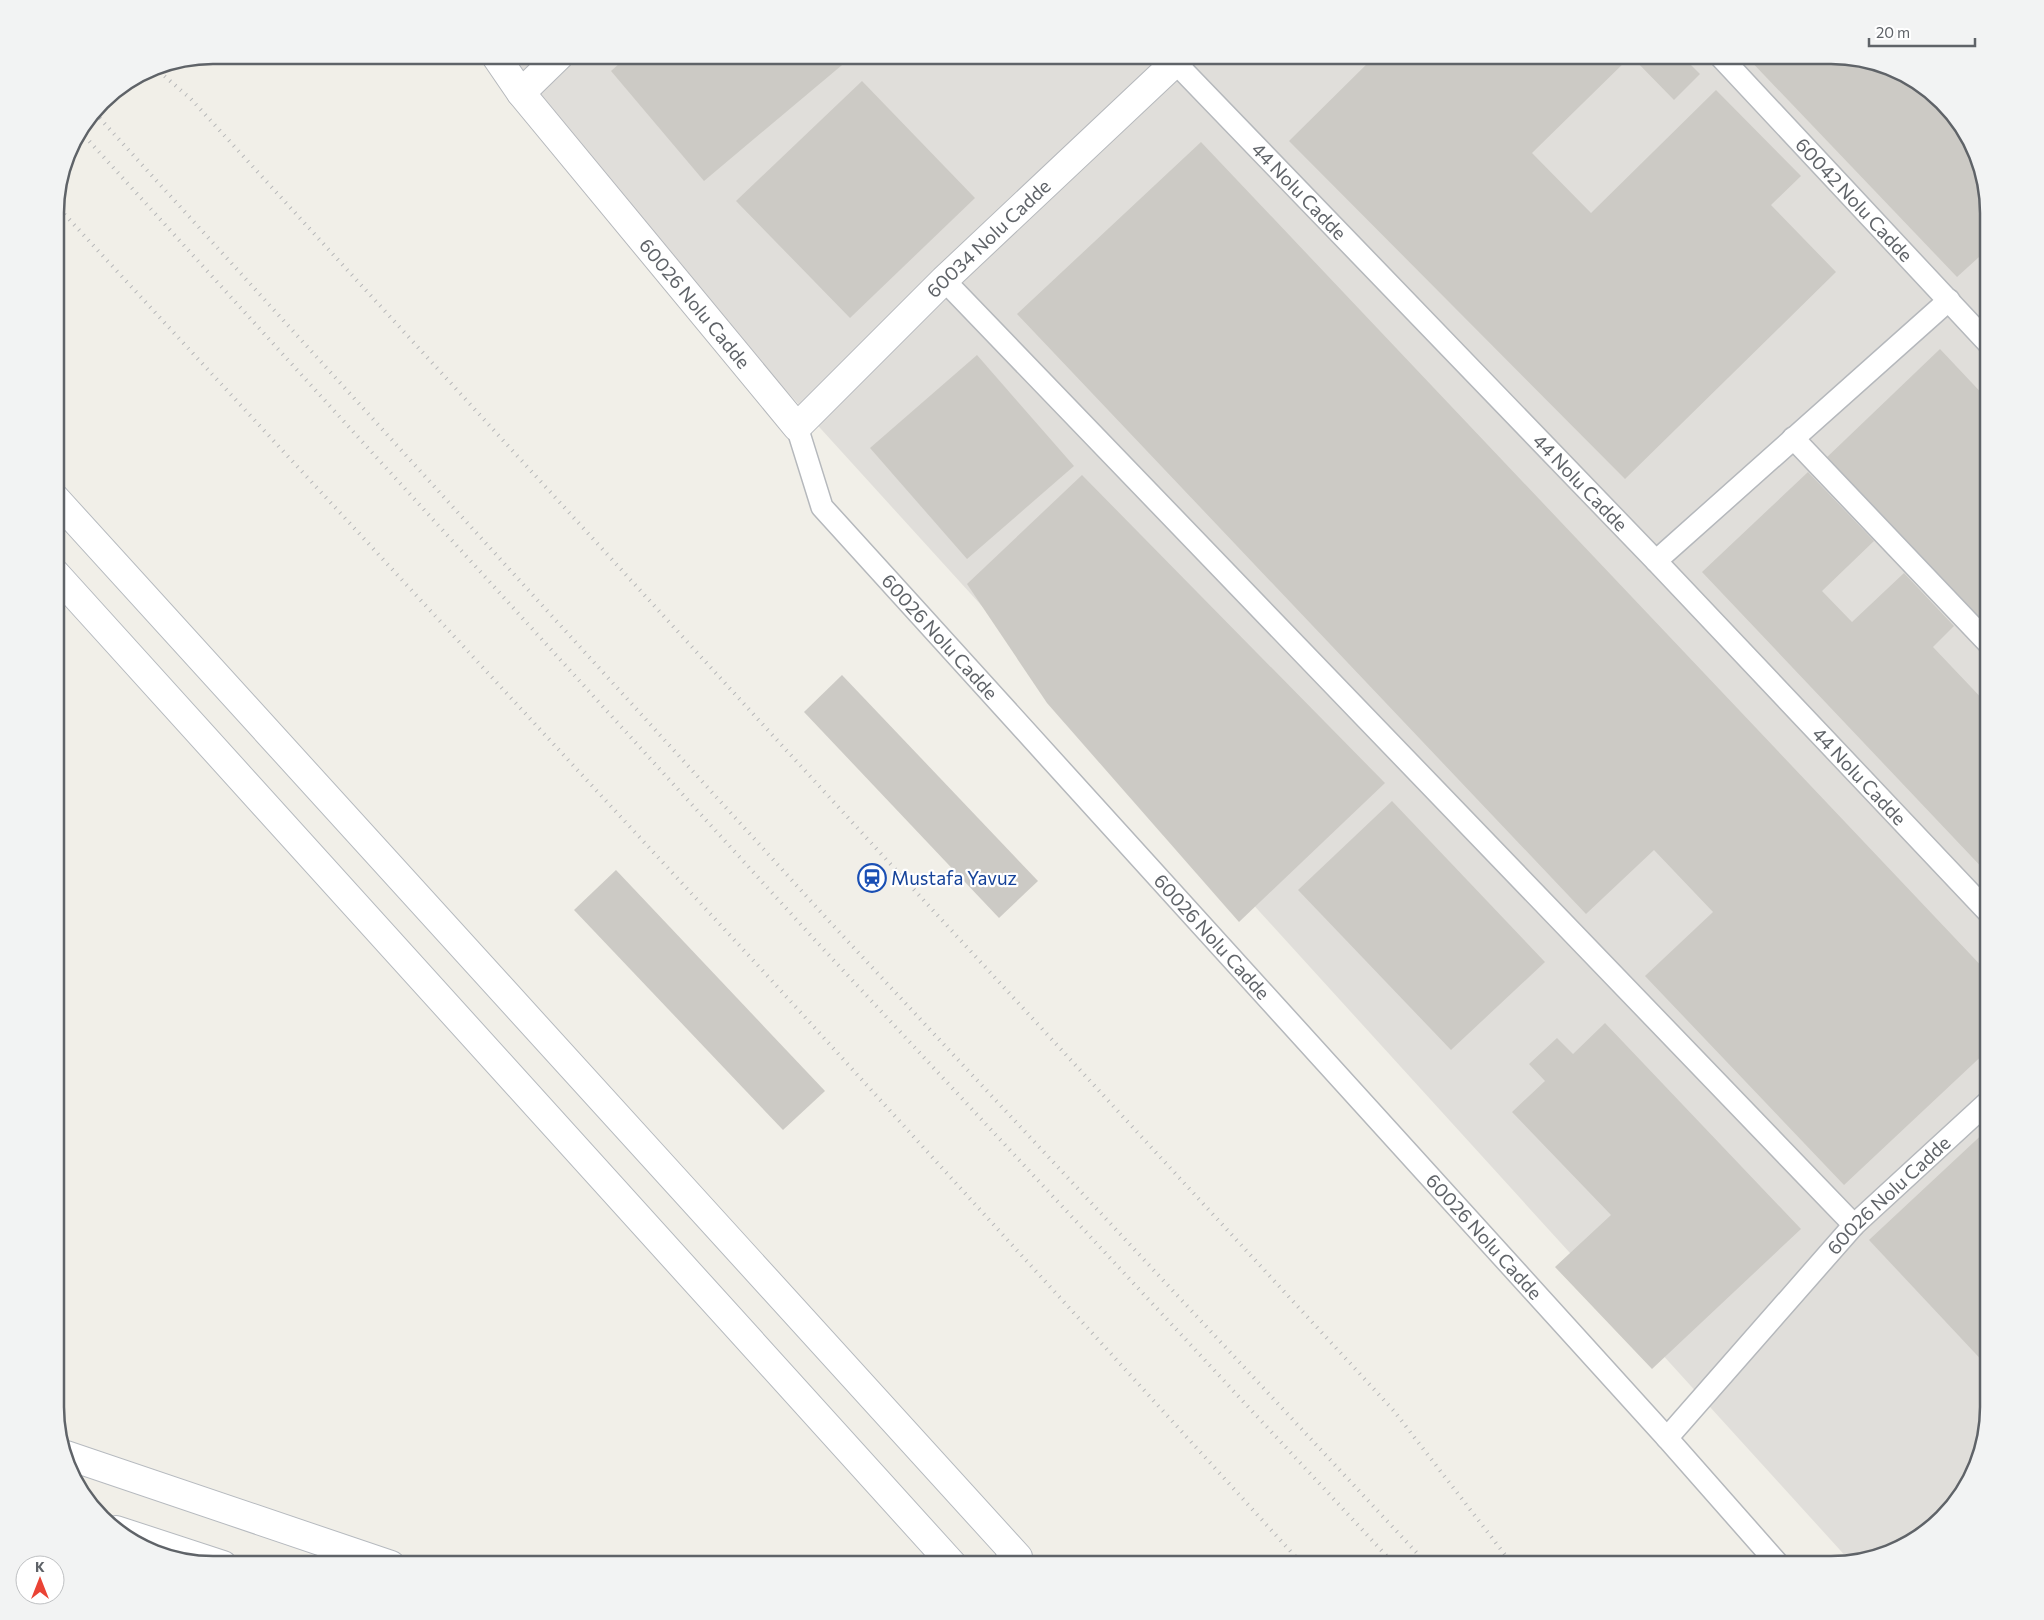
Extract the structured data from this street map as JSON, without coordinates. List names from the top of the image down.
{
  "streets": {
    "street": ["60034 Nolu Cadde", "60026 Nolu Cadde"],
    "lane": ["44 Nolu Cadde", "60042 Nolu Cadde"]
  },
  "crossings": [
    ["60034 Nolu Cadde", "60026 Nolu Cadde"]
  ],
  "places": {
    "station": ["Mustafa Yavuz"]
  },
  "scale_bar": "20 m",
  "north": "top"
}
